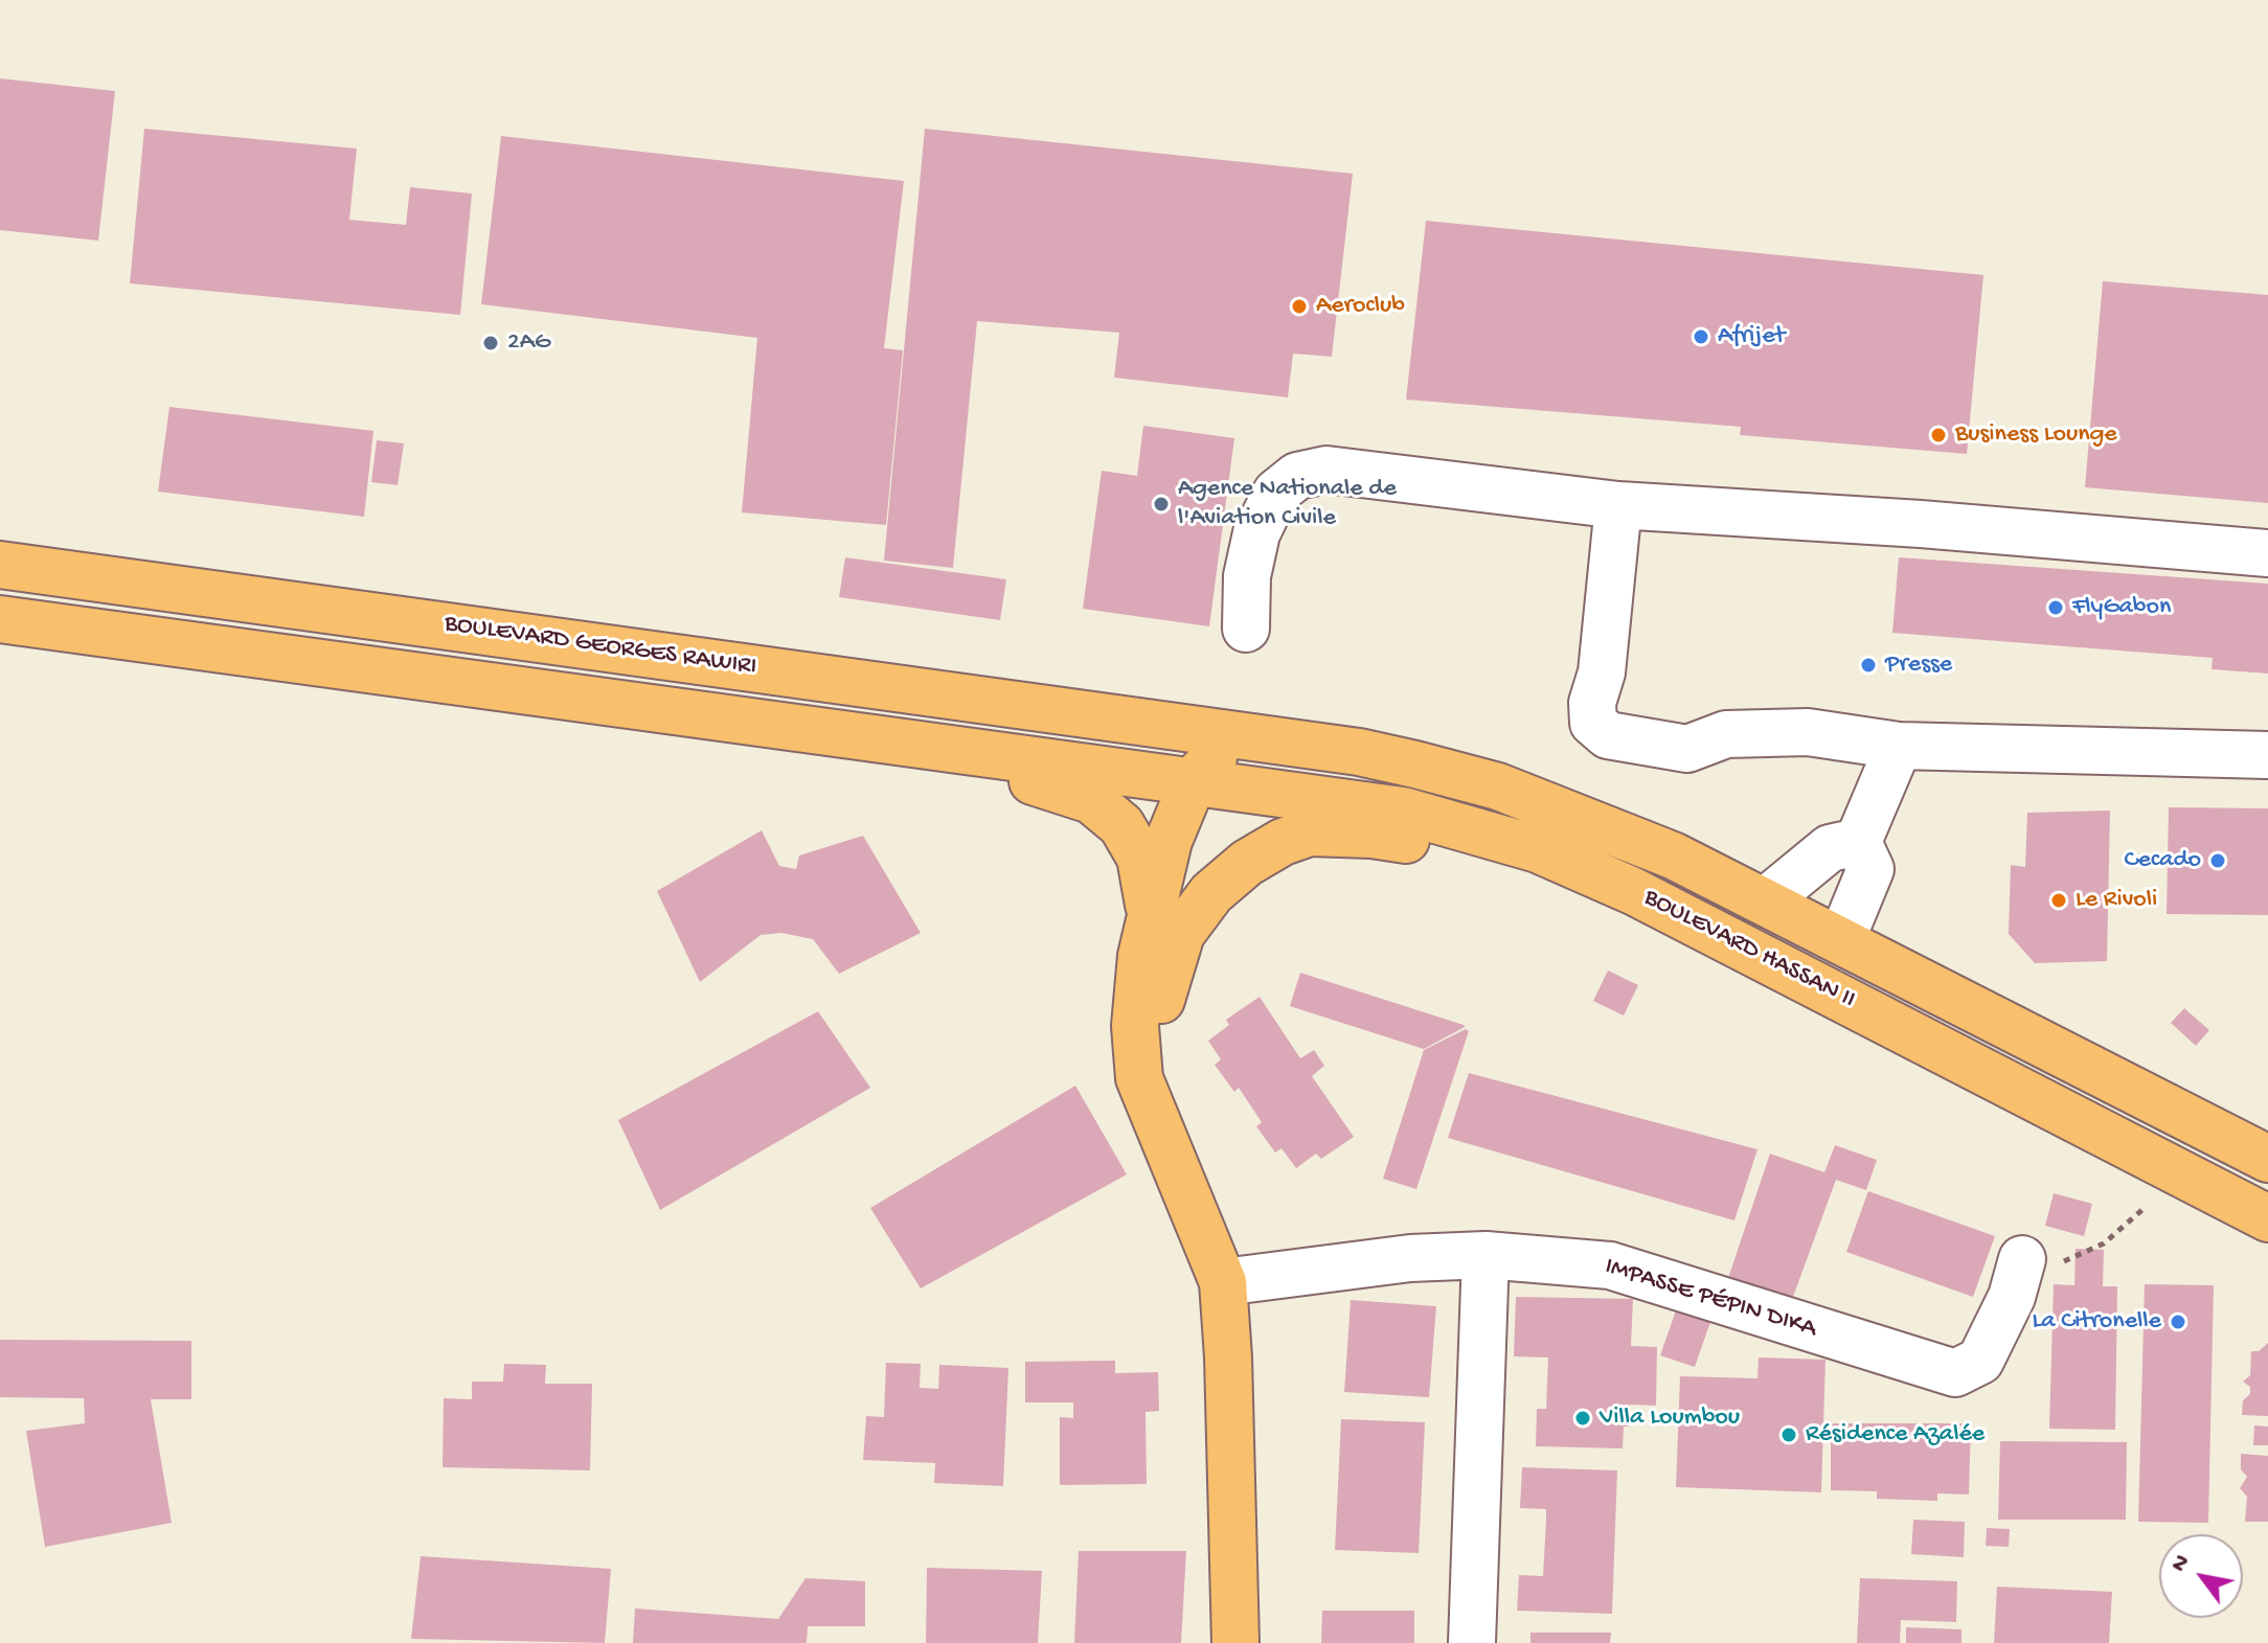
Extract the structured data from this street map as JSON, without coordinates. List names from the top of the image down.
{
  "streets": {
    "main road": ["BOULEVARD GEORGES RAWIRI", "BOULEVARD HASSAN II"],
    "street": ["IMPASSE PÉPIN DIKA"]
  },
  "crossings": [
    ["BOULEVARD GEORGES RAWIRI", "BOULEVARD HASSAN II"]
  ],
  "places": [
    "Aeroclub",
    "Afrijet",
    "2AG",
    "Business Lounge",
    "Agence Nationale de l'Aviation Civile",
    "FlyGabon",
    "Presse",
    "Cecado",
    "Le Rivoli",
    "La Citronelle",
    "Villa Loumbou",
    "Résidence Azalée"
  ],
  "north": "top left"
}
